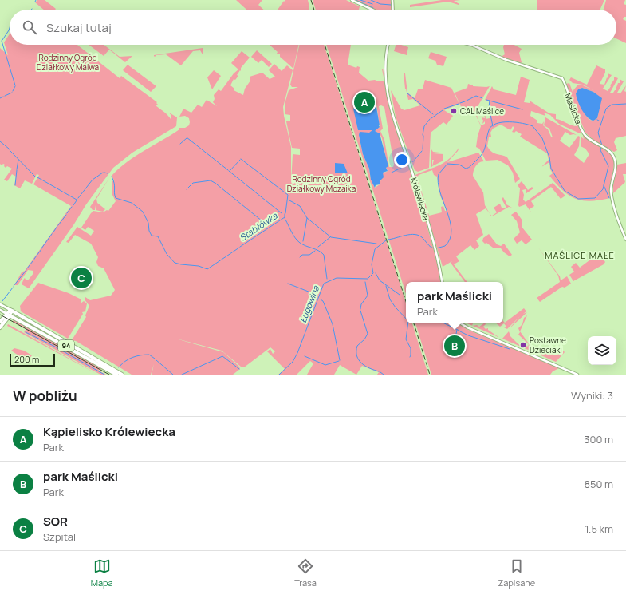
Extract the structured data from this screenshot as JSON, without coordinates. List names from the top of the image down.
{
  "streets": {
    "main road": ["94"],
    "street": ["Maślicka", "Królewiecka"]
  },
  "districts": ["MAŚLICE MAŁE"],
  "water": ["Stabłówka", "Ługowina"],
  "parks": ["Rodzinny Ogród Działkowy Malwa", "Rodzinny Ogród Działkowy Mozaika"],
  "places": ["CAL Maślice", "Postawne Dzieciaki"],
  "scale_bar": "200 m",
  "page": {
    "search": "Szukaj tutaj",
    "pins": ["A", "C", "B"],
    "popup": ["park Maślicki", "Park"],
    "scale": "200 m",
    "heading": ["W pobliżu", "Wyniki: 3"],
    "list": [
      {
        "mark": "A",
        "name": "Kąpielisko Królewiecka",
        "note": "Park",
        "value": "300 m"
      },
      {
        "mark": "B",
        "name": "park Maślicki",
        "note": "Park",
        "value": "850 m"
      },
      {
        "mark": "C",
        "name": "SOR",
        "note": "Szpital",
        "value": "1.5 km"
      }
    ],
    "nav": ["Mapa", "Trasa", "Zapisane"]
  }
}
